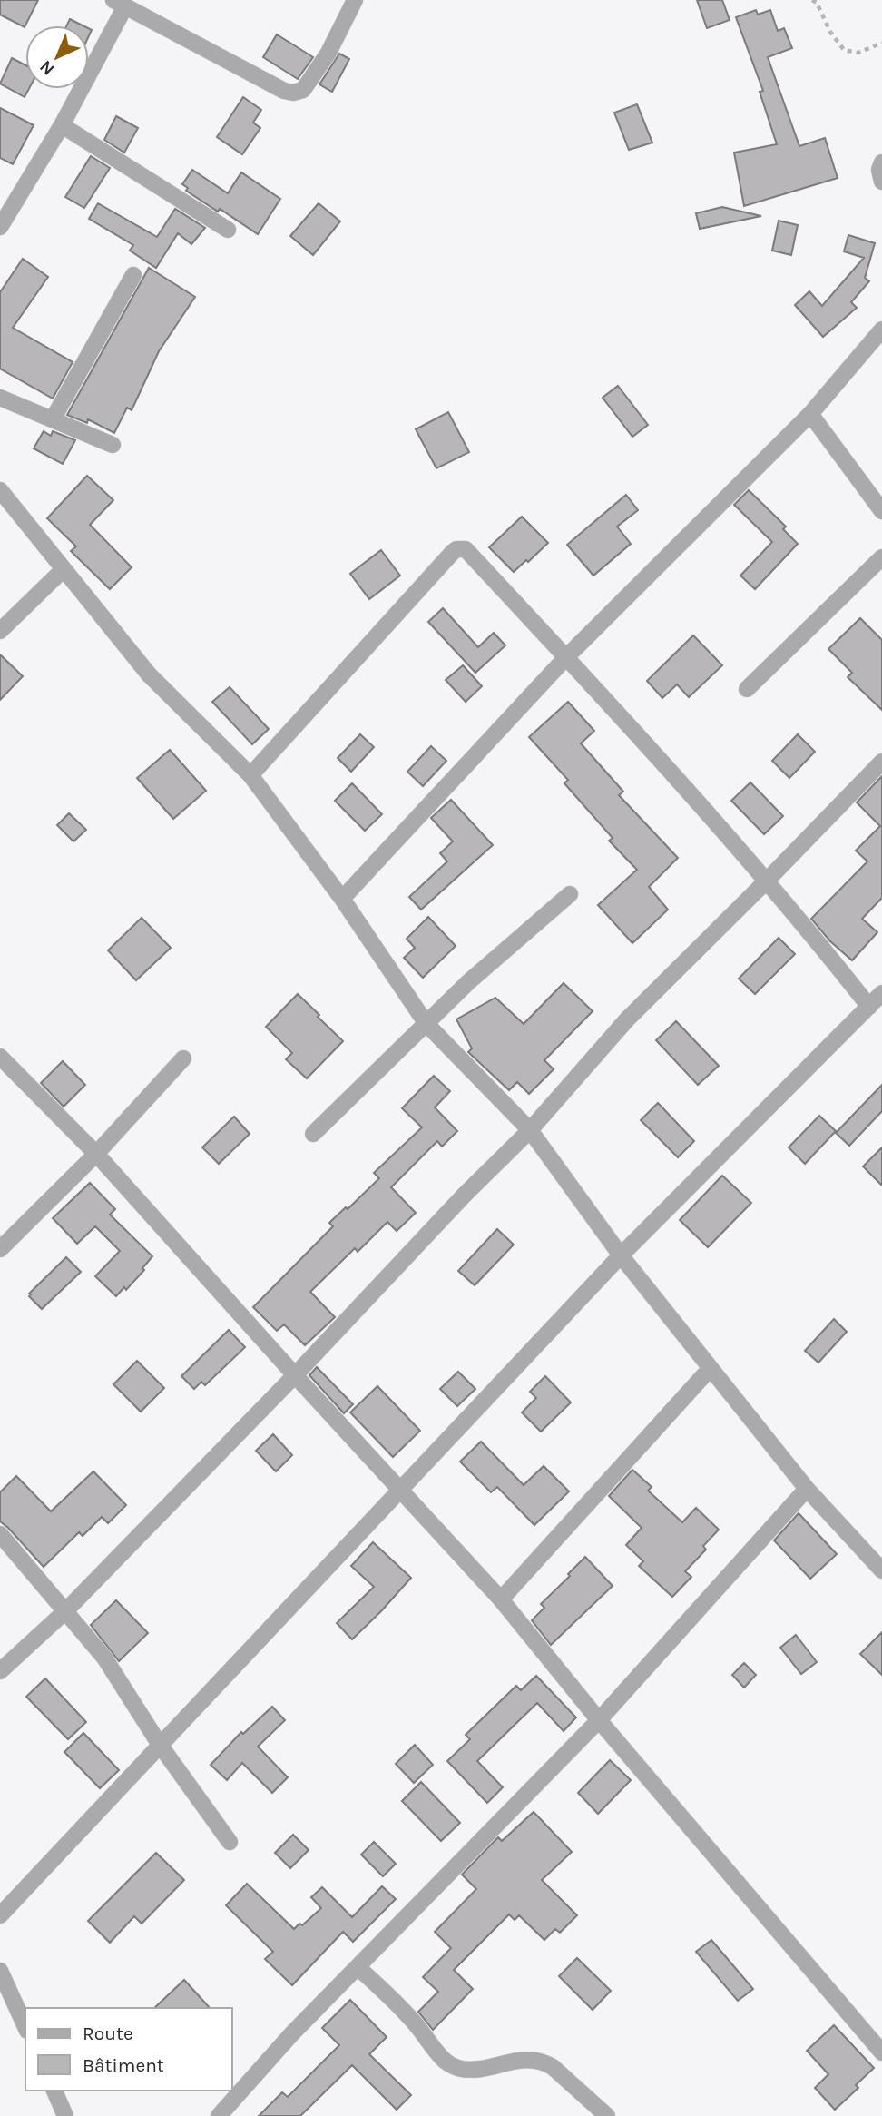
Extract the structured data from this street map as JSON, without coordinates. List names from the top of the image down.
{
  "legend": ["Route", "Bâtiment"],
  "north": "bottom left"
}
